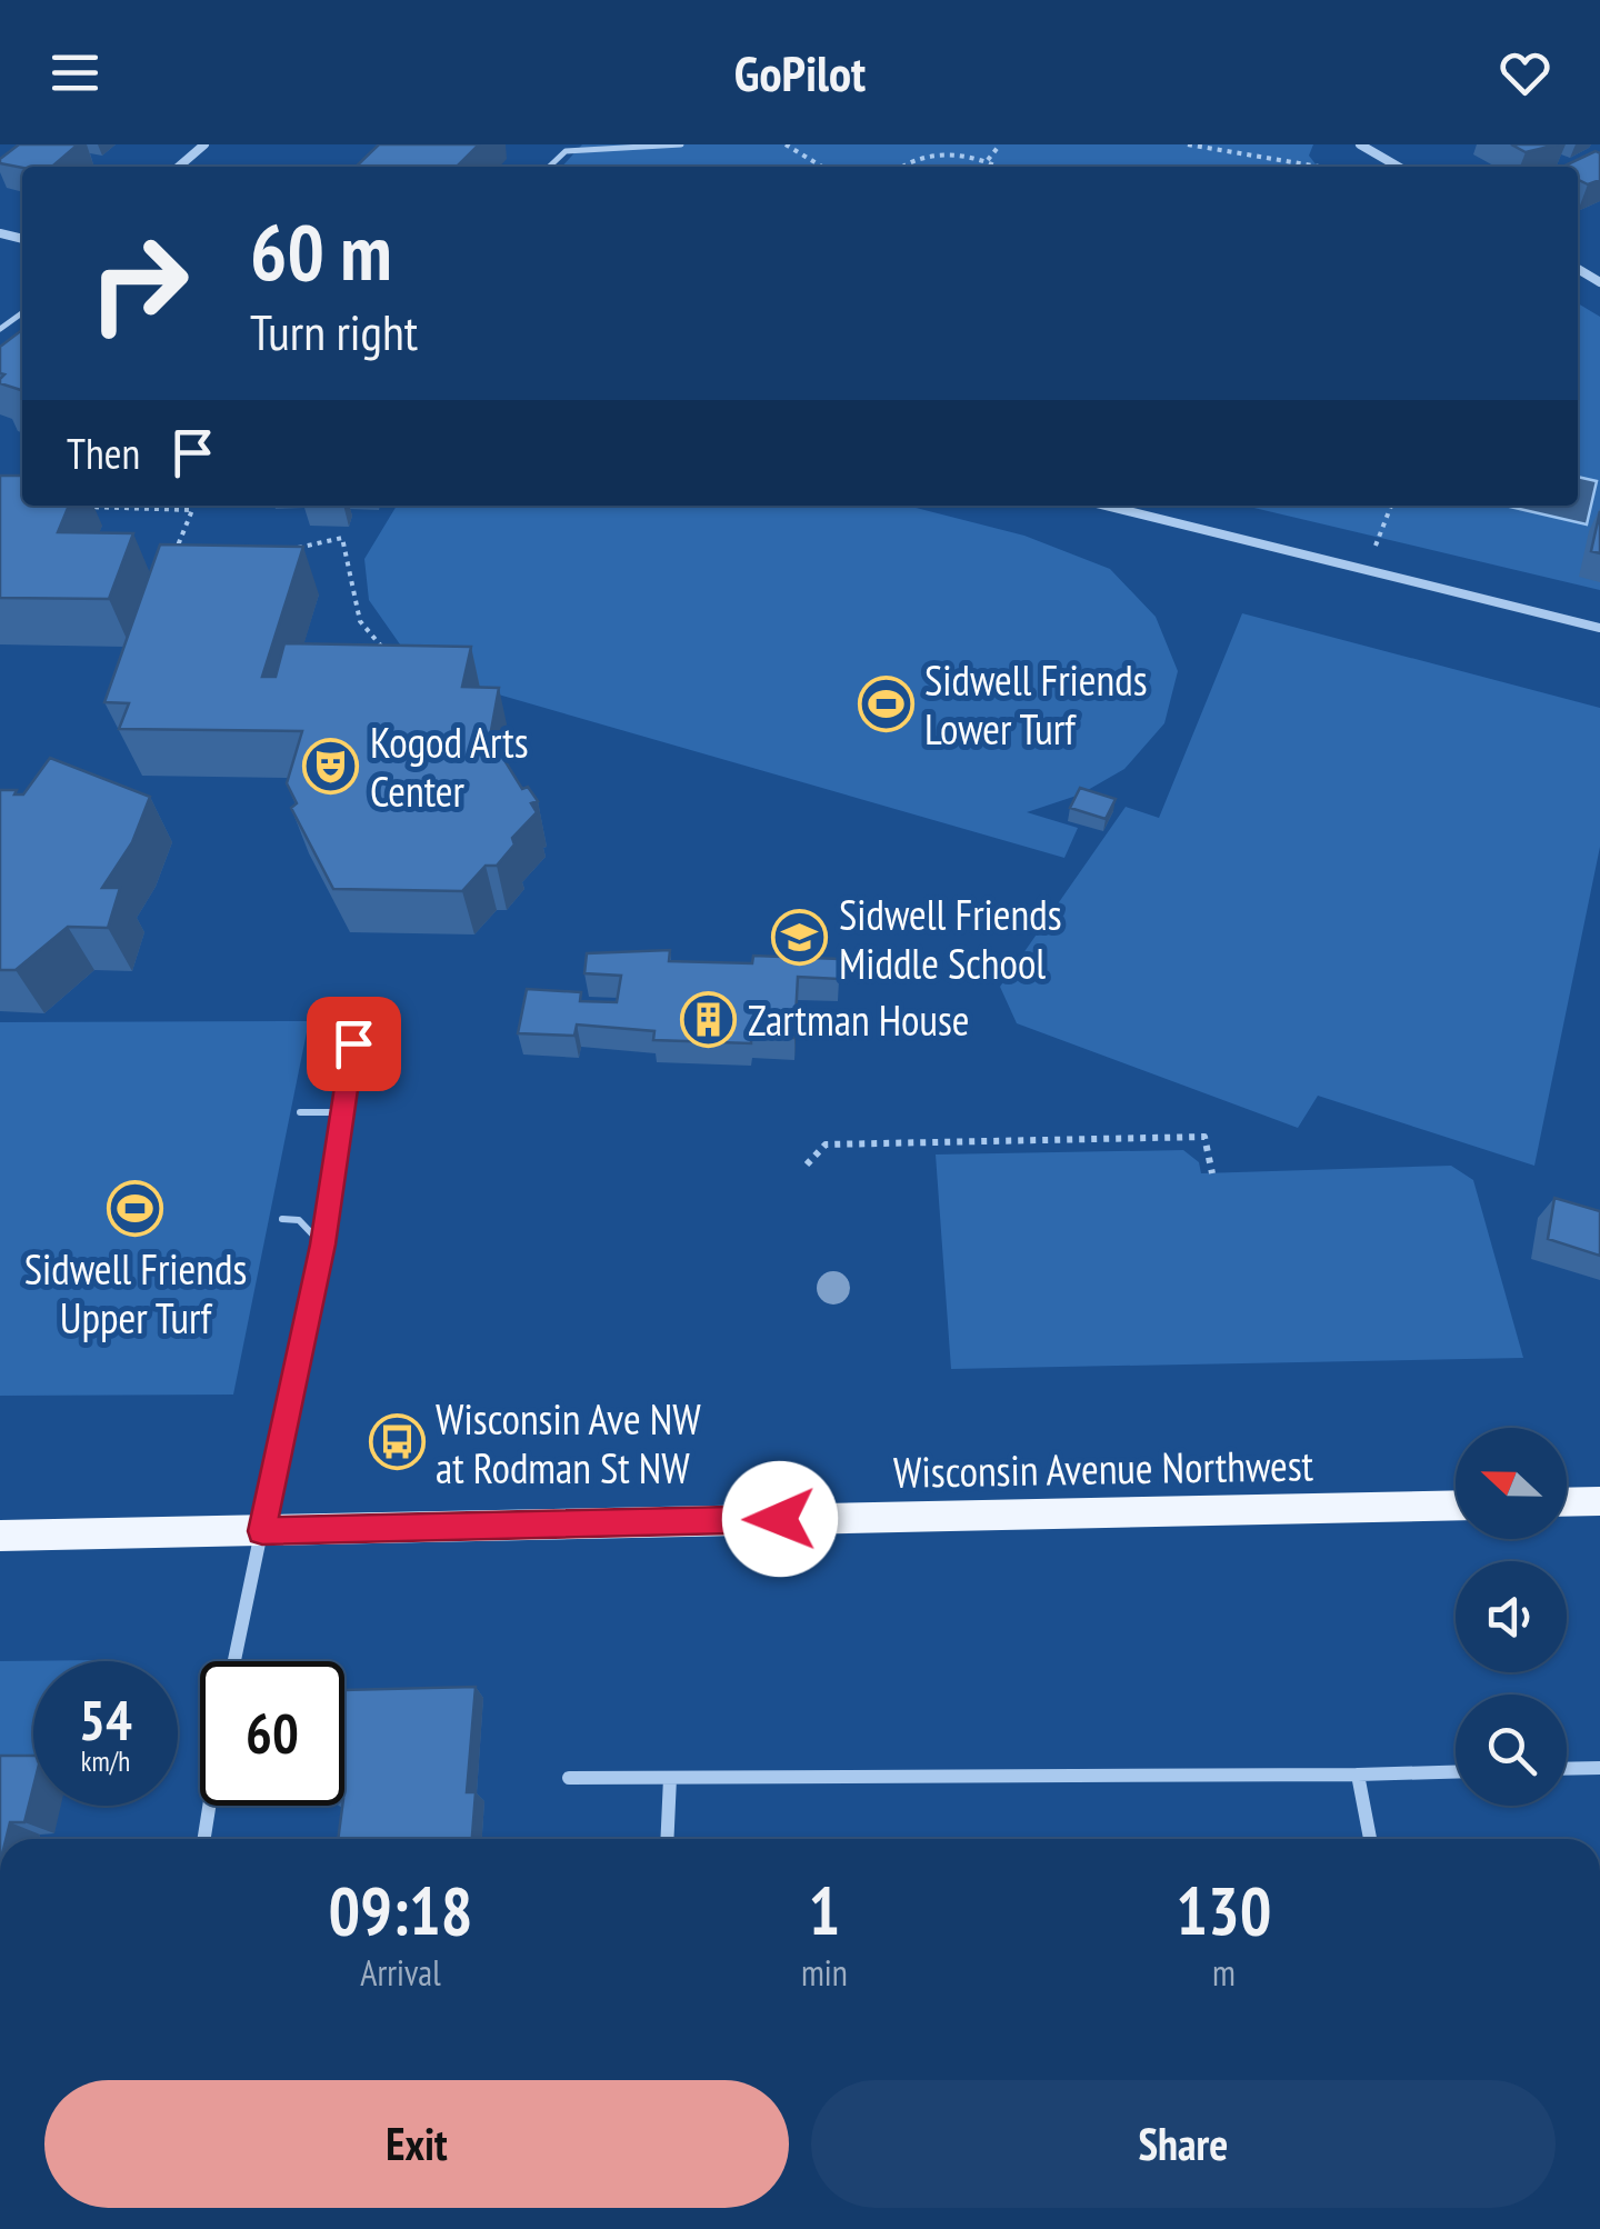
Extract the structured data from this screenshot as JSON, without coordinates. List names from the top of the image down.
{
  "streets": {
    "main road": ["Wisconsin Avenue Northwest"]
  },
  "places": {
    "sports": ["Sidwell Friends Lower Turf", "Sidwell Friends Upper Turf"],
    "theatre": ["Kogod Arts Center"],
    "school or university": ["Sidwell Friends Middle School"],
    "building": ["Zartman House"],
    "bus stop": ["Wisconsin Ave NW at Rodman St NW"]
  },
  "north": "left",
  "page": {
    "header": "GoPilot",
    "turn": ["60 m", "Turn right"],
    "then": "Then",
    "speed": "54 km/h",
    "limit": "60",
    "eta": [
      "09:18",
      "Arrival",
      "1",
      "min",
      "130",
      "m"
    ],
    "buttons": ["Exit", "Share"]
  }
}
